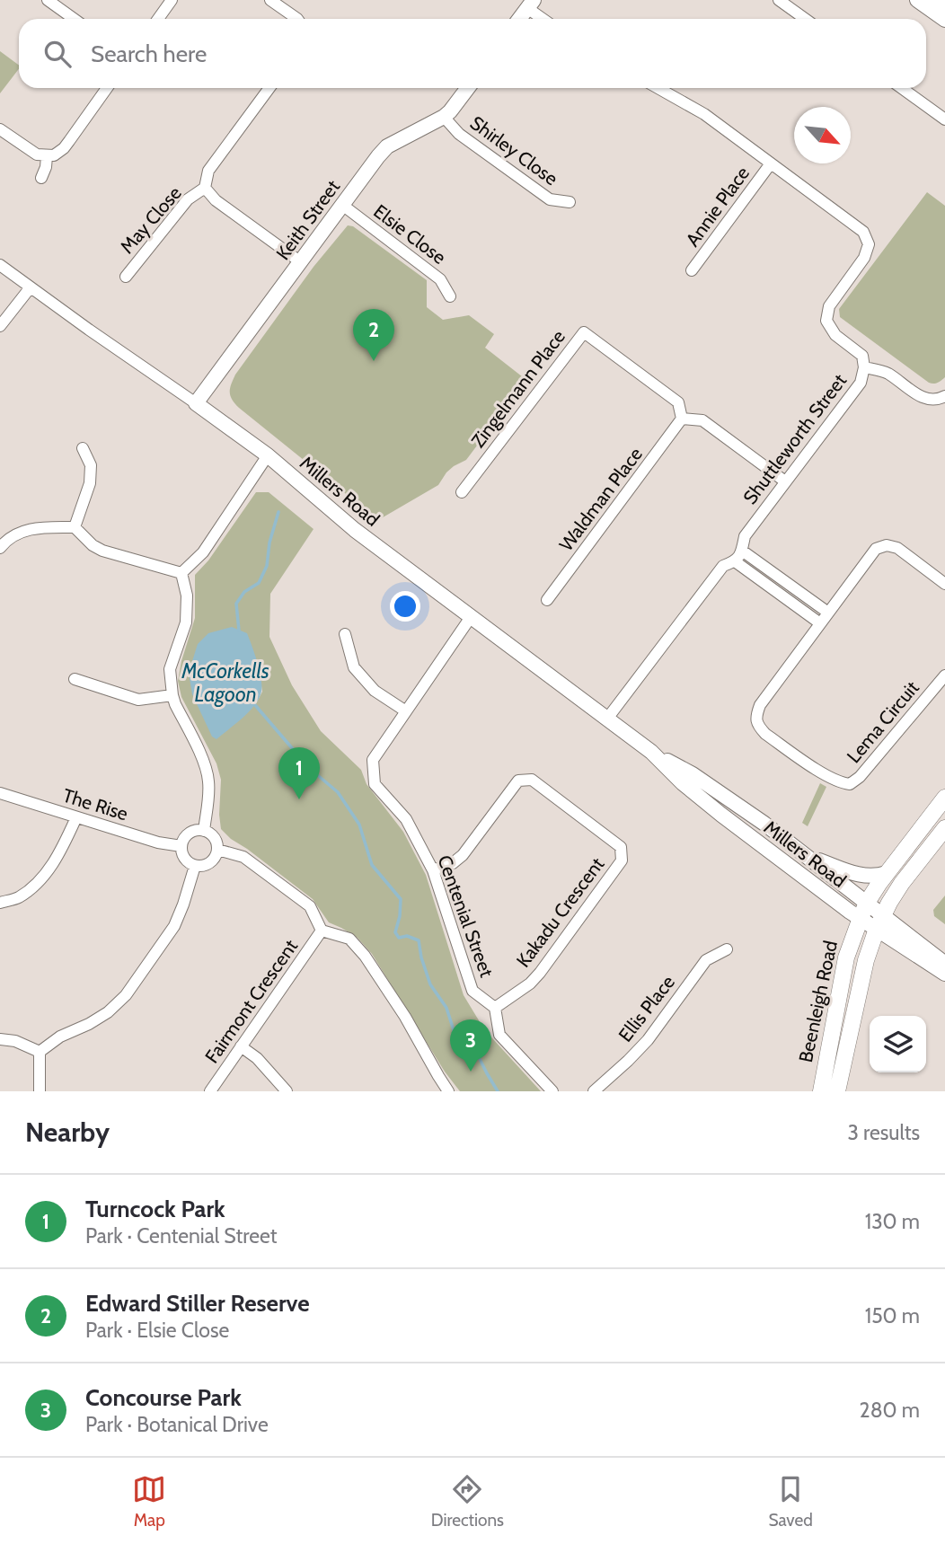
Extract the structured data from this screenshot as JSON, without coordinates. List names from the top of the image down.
{
  "streets": {
    "main road": ["Beenleigh Road"],
    "street": [
      "Shirley Close",
      "Annie Place",
      "May Close",
      "Keith Street",
      "Elsie Close",
      "Zingelmann Place",
      "Shuttleworth Street",
      "Millers Road",
      "Waldman Place",
      "Lema Circuit",
      "The Rise",
      "Kakadu Crescent",
      "Centenial Street",
      "Fairmont Crescent",
      "Ellis Place"
    ]
  },
  "crossings": [
    ["Shirley Close", "Keith Street"],
    ["Annie Place", "Shuttleworth Street"],
    ["Keith Street", "Elsie Close"],
    ["Keith Street", "Millers Road"],
    ["Zingelmann Place", "Waldman Place"],
    ["Shuttleworth Street", "Millers Road"],
    ["Millers Road", "Centenial Street"],
    ["Millers Road", "Beenleigh Road"],
    ["Kakadu Crescent", "Centenial Street"]
  ],
  "water": ["McCorkells Lagoon"],
  "north": "bottom right",
  "page": {
    "search": "Search here",
    "pins": ["2", "1", "3"],
    "heading": ["Nearby", "3 results"],
    "list": [
      {
        "mark": "1",
        "name": "Turncock Park",
        "note": "Park · Centenial Street",
        "value": "130 m"
      },
      {
        "mark": "2",
        "name": "Edward Stiller Reserve",
        "note": "Park · Elsie Close",
        "value": "150 m"
      },
      {
        "mark": "3",
        "name": "Concourse Park",
        "note": "Park · Botanical Drive",
        "value": "280 m"
      }
    ],
    "nav": ["Map", "Directions", "Saved"]
  }
}
